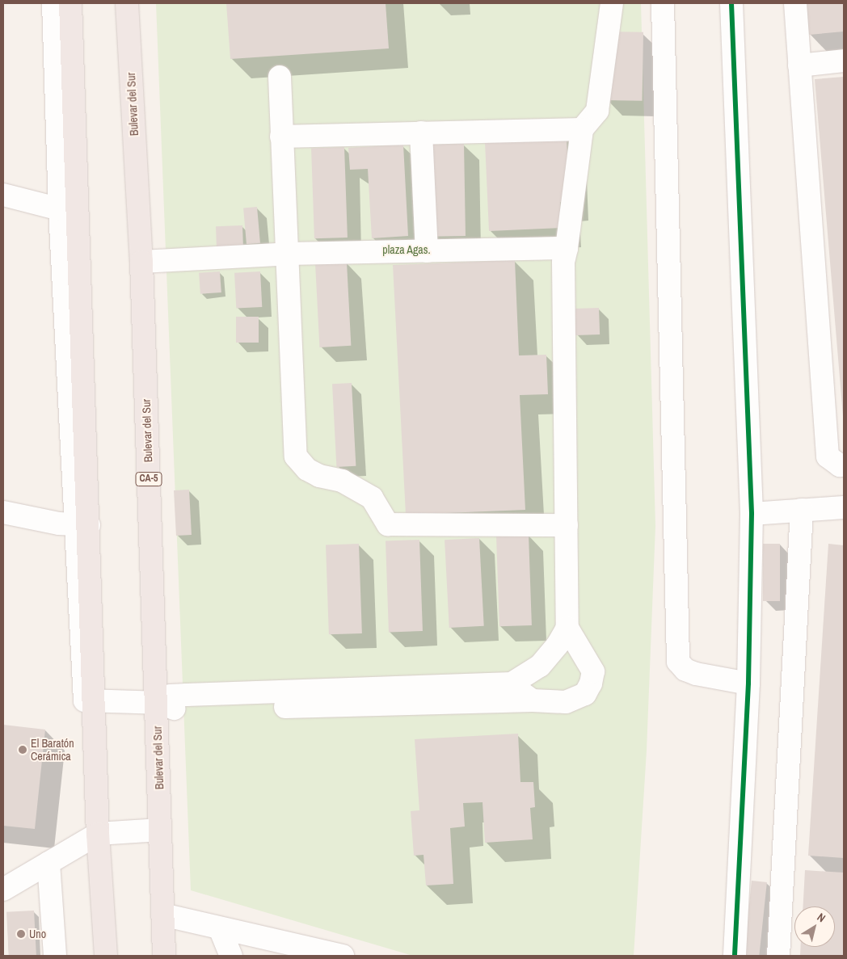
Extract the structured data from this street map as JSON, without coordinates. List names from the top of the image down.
{
  "streets": {
    "highway": ["Bulevar del Sur", "CA-5"]
  },
  "parks": ["plaza Agas."],
  "places": ["El Baratón Cerámica", "Uno"],
  "north": "top right"
}
